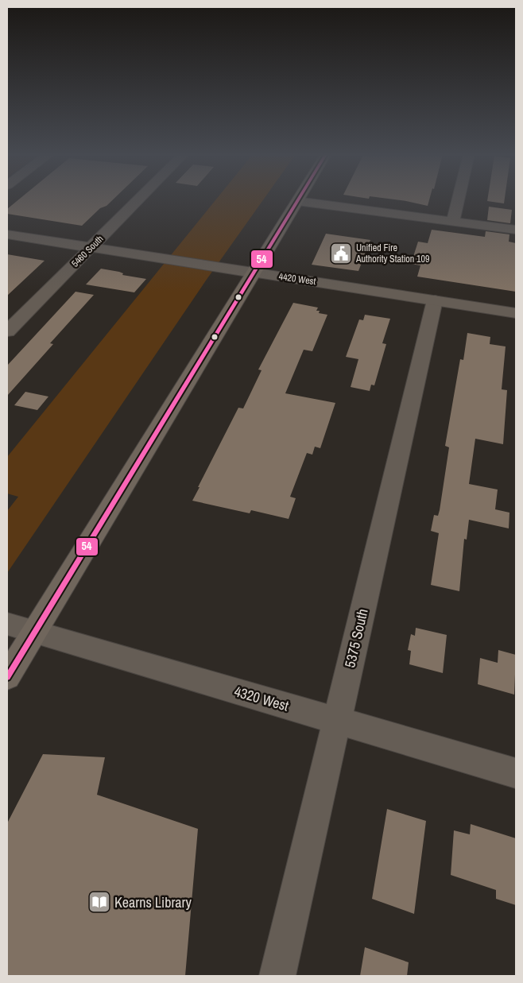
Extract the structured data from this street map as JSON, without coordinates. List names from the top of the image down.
{
  "streets": {
    "street": [
      "5460 South",
      "4420 West",
      "5375 South",
      "4320 West"
    ]
  },
  "crossings": [
    ["5460 South", "4420 West"],
    ["4420 West", "5375 South"],
    ["5375 South", "4320 West"]
  ],
  "places": {
    "public building": ["Unified Fire Authority Station 109"],
    "library": ["Kearns Library"]
  },
  "lines": ["transit line 54"]
}
